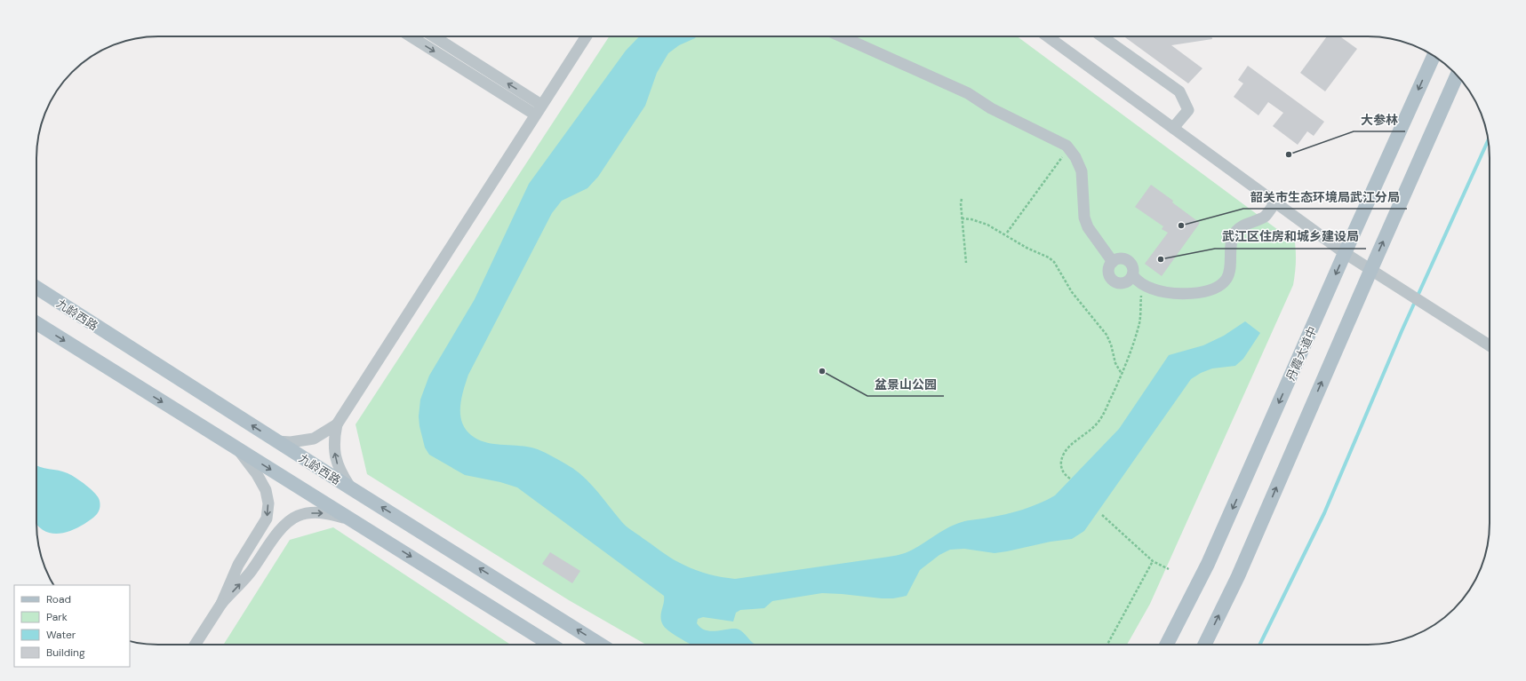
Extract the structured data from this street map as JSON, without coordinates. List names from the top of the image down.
{
  "streets": {
    "main road": ["九龄西路", "丹霞大道中"]
  },
  "places": [
    "大参林",
    "韶关市生态环境局武江分局",
    "武江区住房和城乡建设局",
    "盆景山公园"
  ],
  "legend": [
    "Road",
    "Park",
    "Water",
    "Building"
  ]
}
